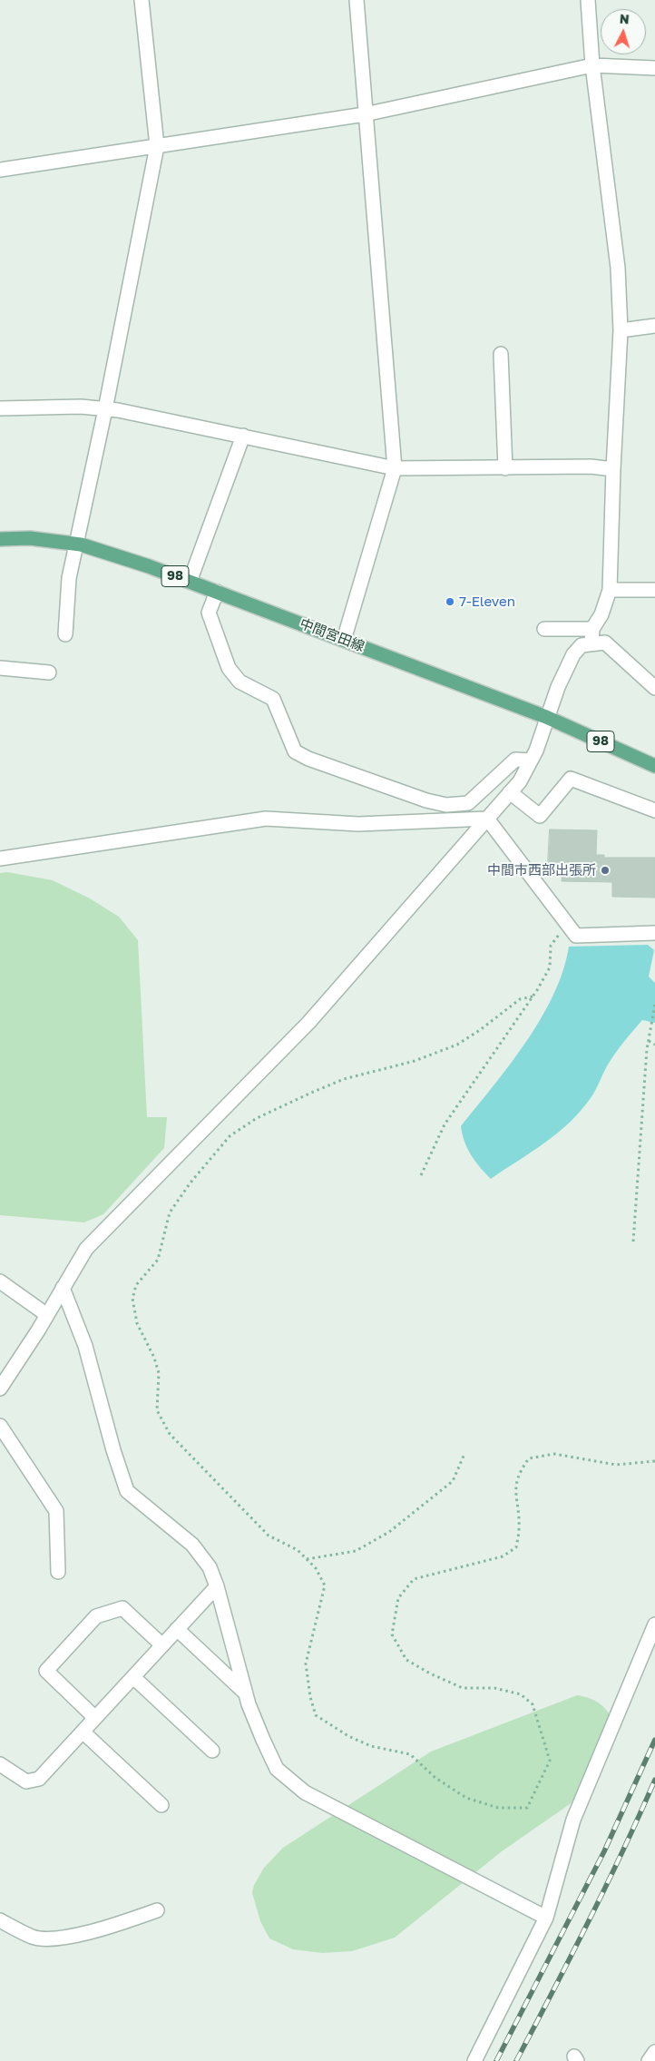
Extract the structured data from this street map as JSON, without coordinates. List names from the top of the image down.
{
  "streets": {
    "main road": ["98", "中間宮田線"]
  },
  "places": ["7-Eleven", "中間市西部出張所"],
  "north": "top"
}
